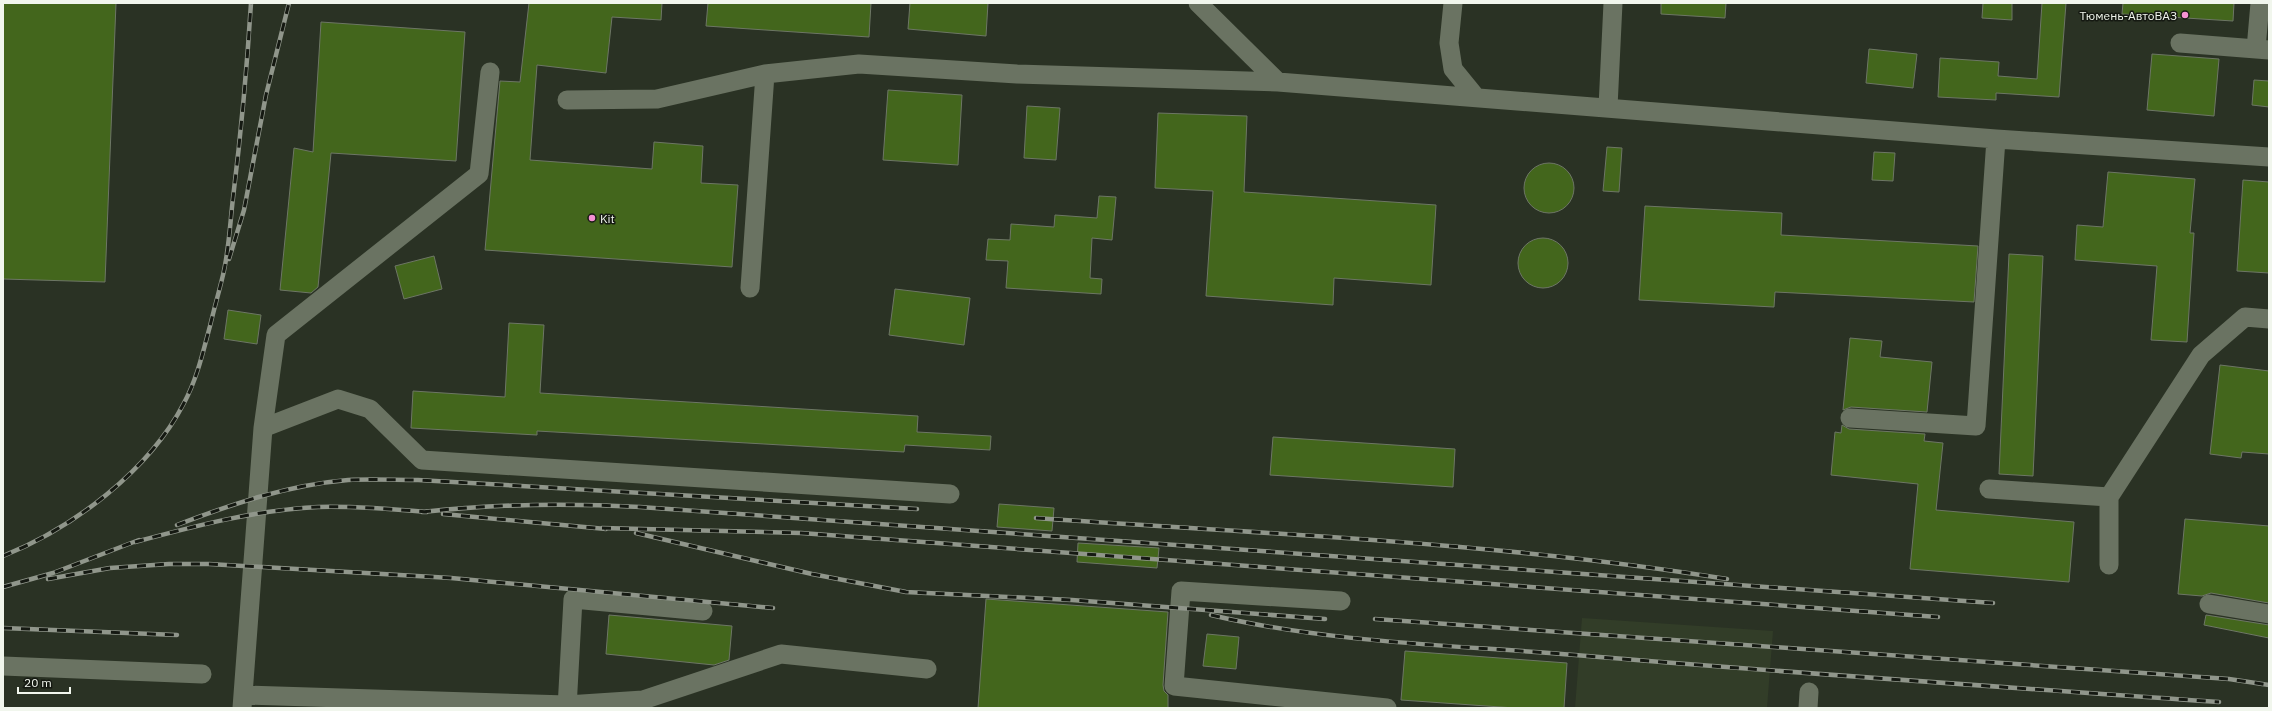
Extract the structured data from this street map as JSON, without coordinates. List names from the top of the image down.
{
  "places": ["Тюмень-АвтоВАЗ", "Kit"],
  "scale_bar": "20 m"
}
